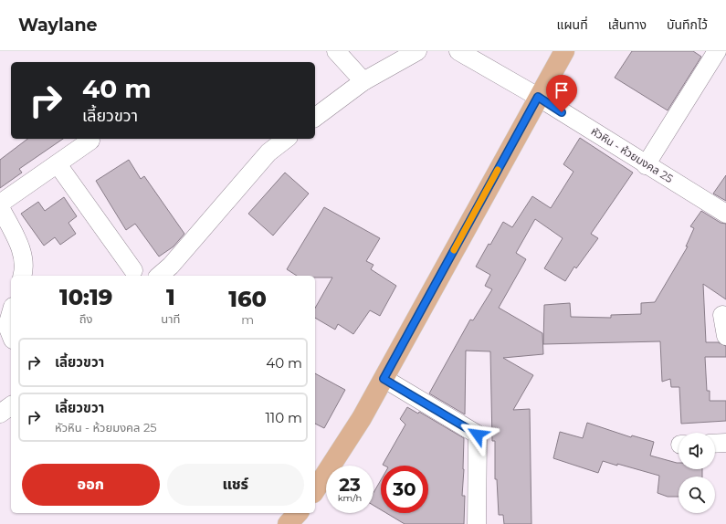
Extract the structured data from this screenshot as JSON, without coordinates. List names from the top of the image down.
{
  "streets": {
    "street": ["หัวหิน - ห้วยมงคล 25"]
  },
  "page": {
    "header": "Waylane",
    "nav": ["แผนที่", "เส้นทาง", "บันทึกไว้"],
    "turn": ["40 m", "เลี้ยวขวา"],
    "eta": [
      "10:19",
      "ถึง",
      "1",
      "นาที",
      "160",
      "m"
    ],
    "list": [
      {
        "name": "เลี้ยวขวา",
        "value": "40 m"
      },
      {
        "name": "เลี้ยวขวา",
        "note": "หัวหิน - ห้วยมงคล 25",
        "value": "110 m"
      }
    ],
    "buttons": ["ออก", "แชร์"],
    "speed": "23 km/h",
    "limit": "30"
  }
}
